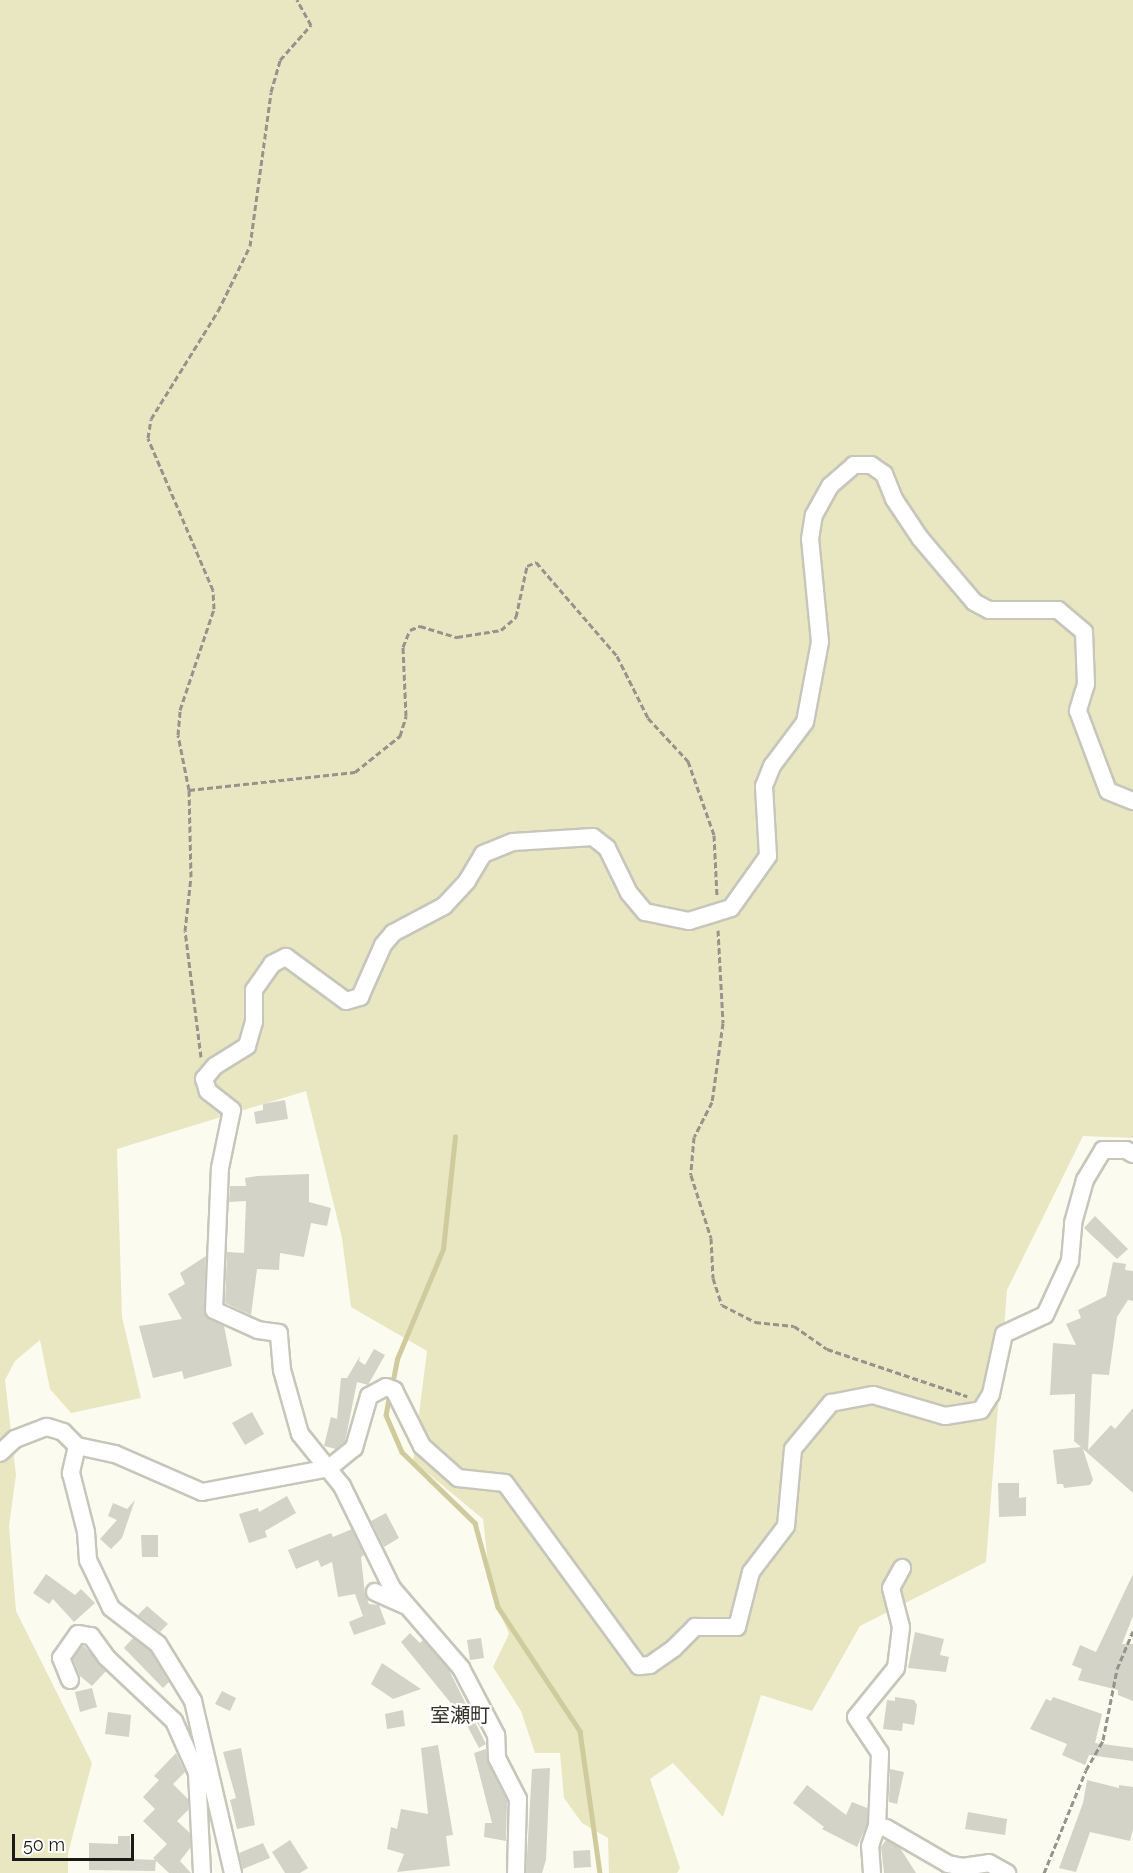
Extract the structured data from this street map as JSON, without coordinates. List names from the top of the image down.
{
  "districts": ["室瀬町"],
  "scale_bar": "50 m"
}
